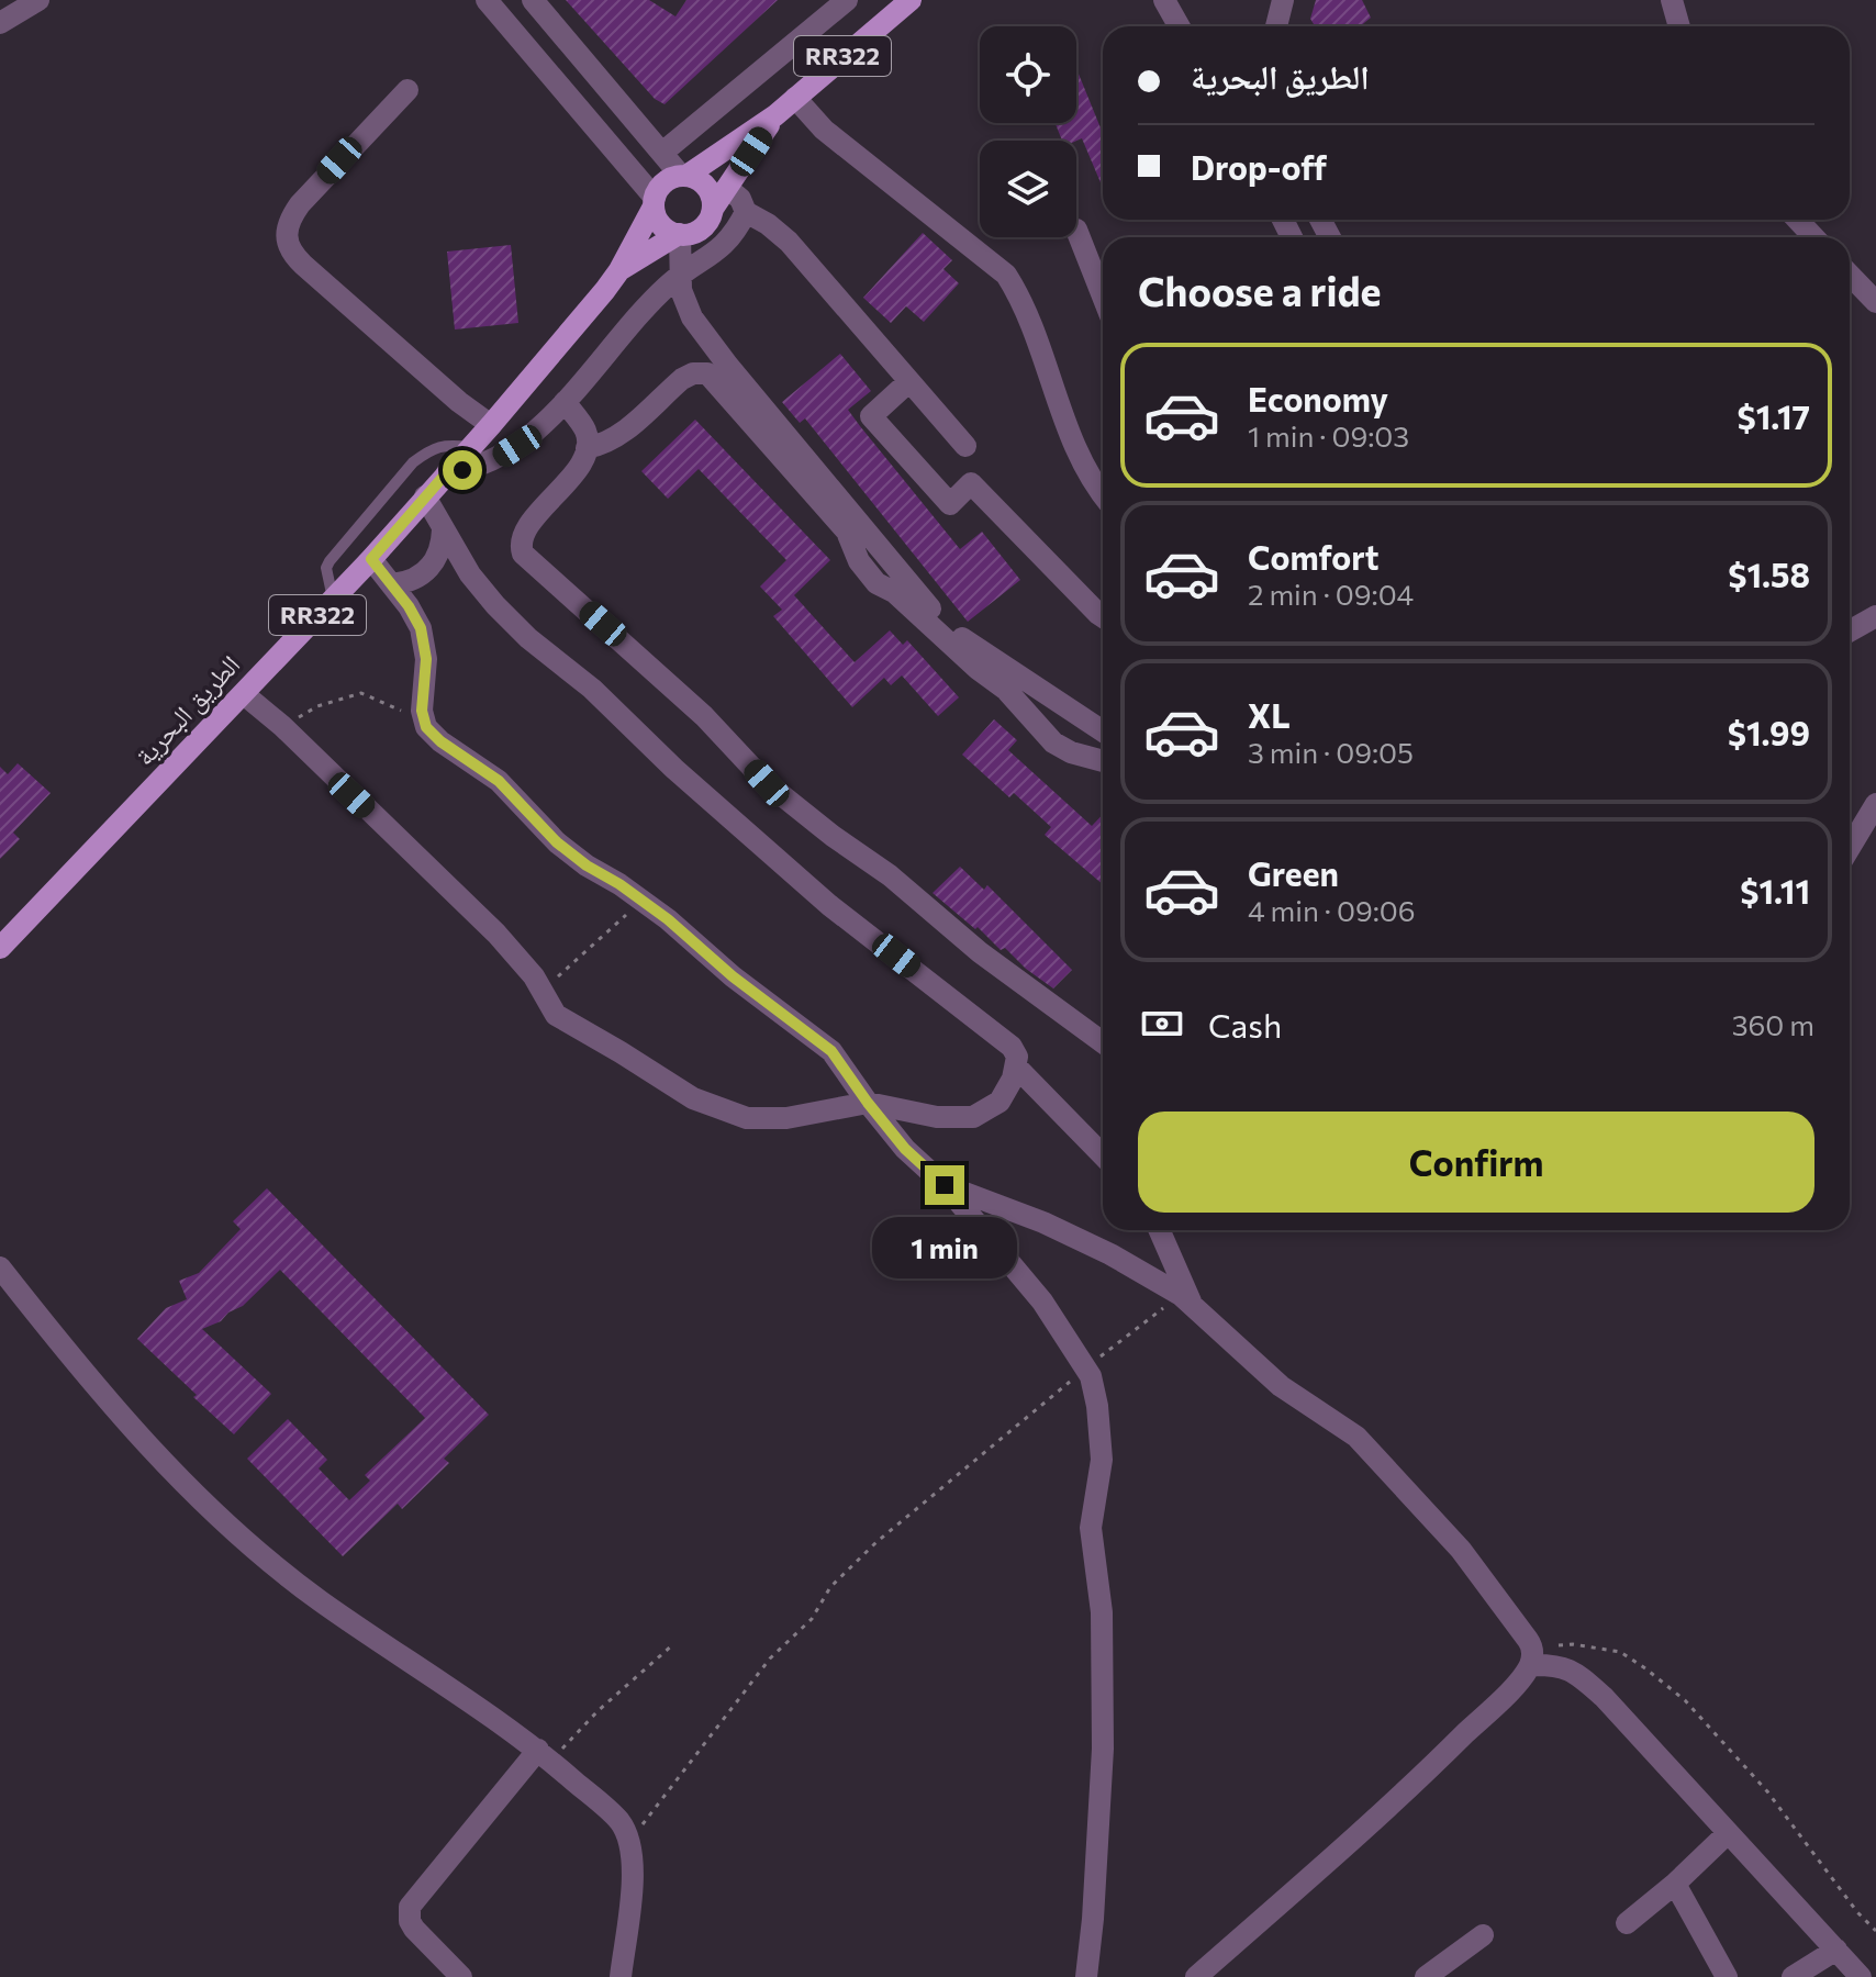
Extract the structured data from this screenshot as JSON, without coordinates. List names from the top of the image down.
{
  "streets": {
    "main road": ["RR322", "الطريق البحرية"]
  },
  "crossings": [
    ["RR322", "الطريق البحرية"]
  ],
  "page": {
    "banner": ["الطريق البحرية", "Drop-off"],
    "heading": "Choose a ride",
    "list": [
      {
        "name": "Economy",
        "note": "1 min · 09:03",
        "value": "$1.17"
      },
      {
        "name": "Comfort",
        "note": "2 min · 09:04",
        "value": "$1.58"
      },
      {
        "name": "XL",
        "note": "3 min · 09:05",
        "value": "$1.99"
      },
      {
        "name": "Green",
        "note": "4 min · 09:06",
        "value": "$1.11"
      }
    ],
    "pay": ["Cash", "360 m"],
    "buttons": "Confirm",
    "bubble": "1 min"
  }
}
